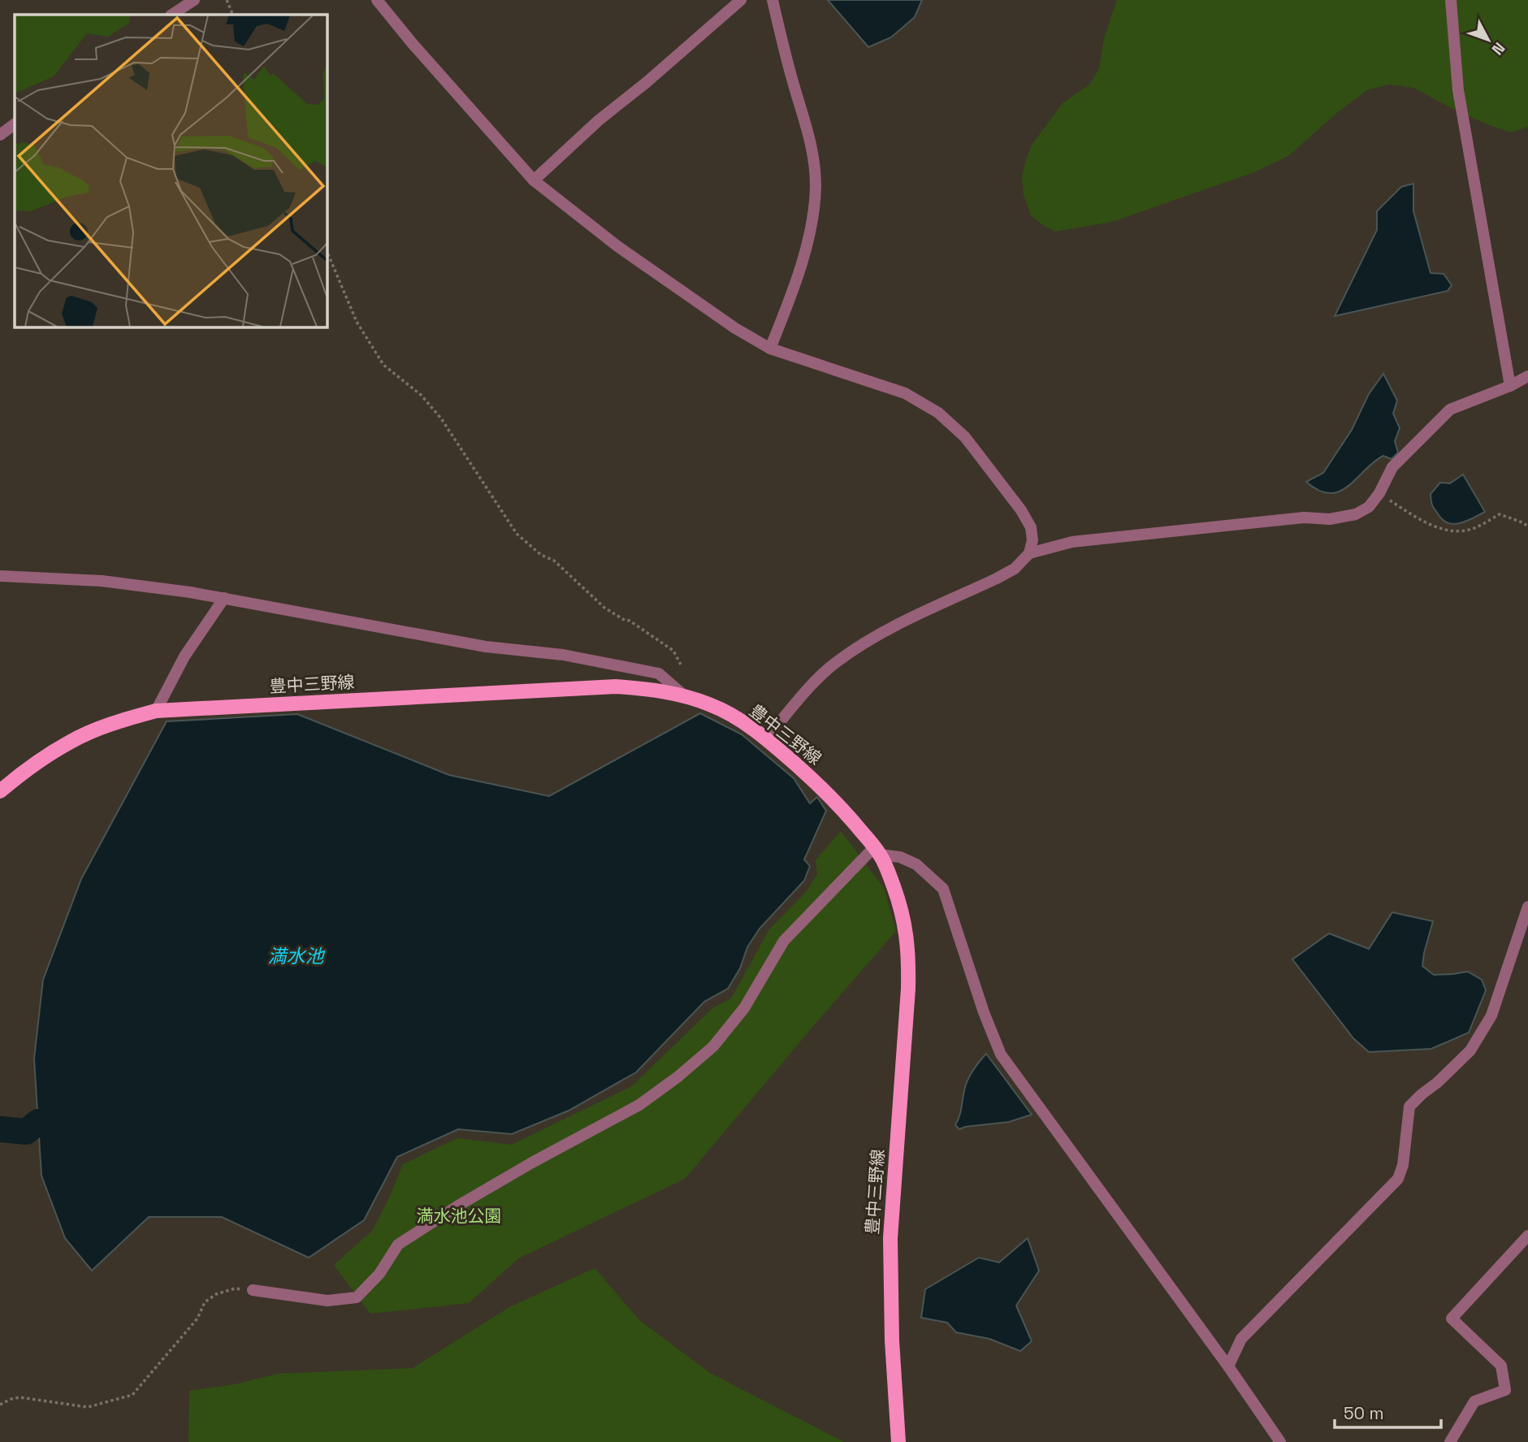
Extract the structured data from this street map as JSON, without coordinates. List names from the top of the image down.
{
  "streets": {
    "main road": ["豊中三野線"]
  },
  "water": ["満水池"],
  "parks": ["満水池公園"],
  "scale_bar": "50 m",
  "north": "bottom right"
}
